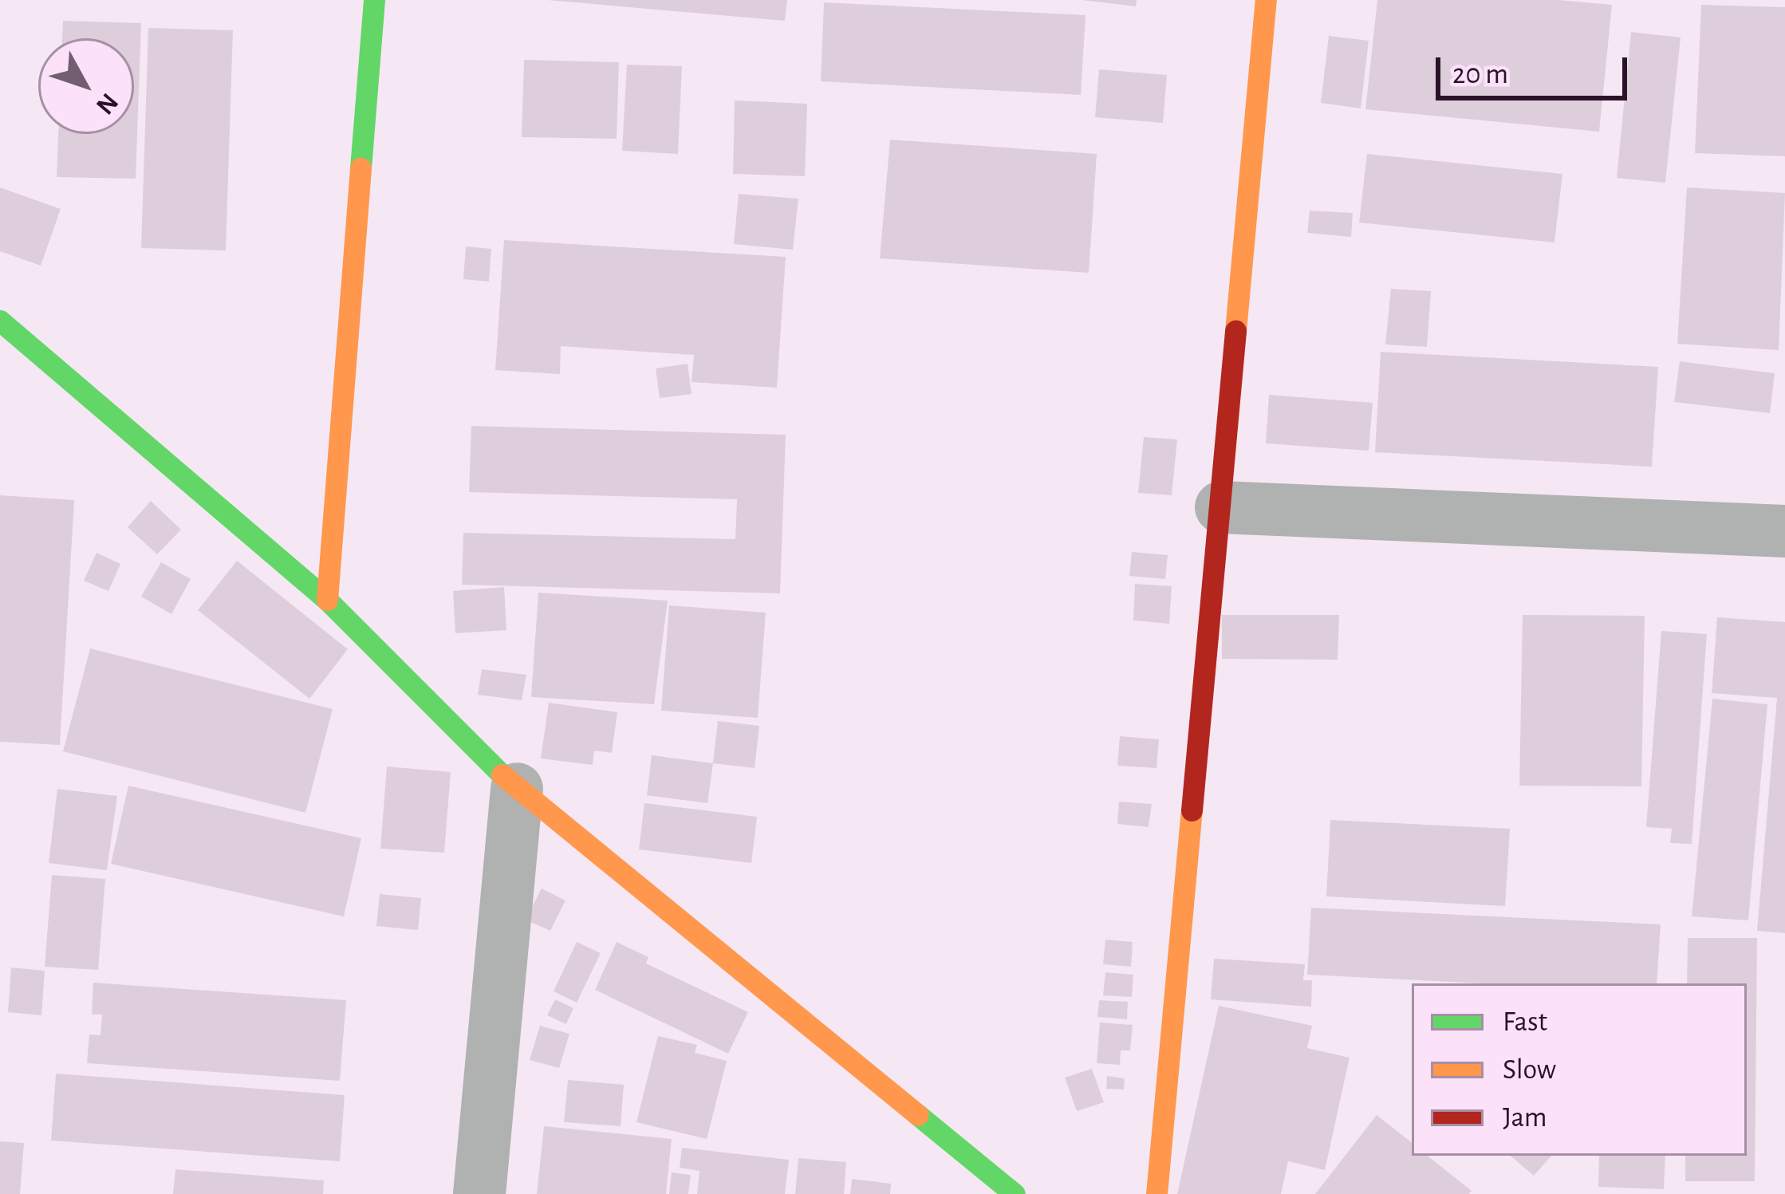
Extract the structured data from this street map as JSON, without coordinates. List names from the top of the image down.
{
  "legend": ["Fast", "Slow", "Jam"],
  "scale_bar": "20 m",
  "north": "bottom right"
}
